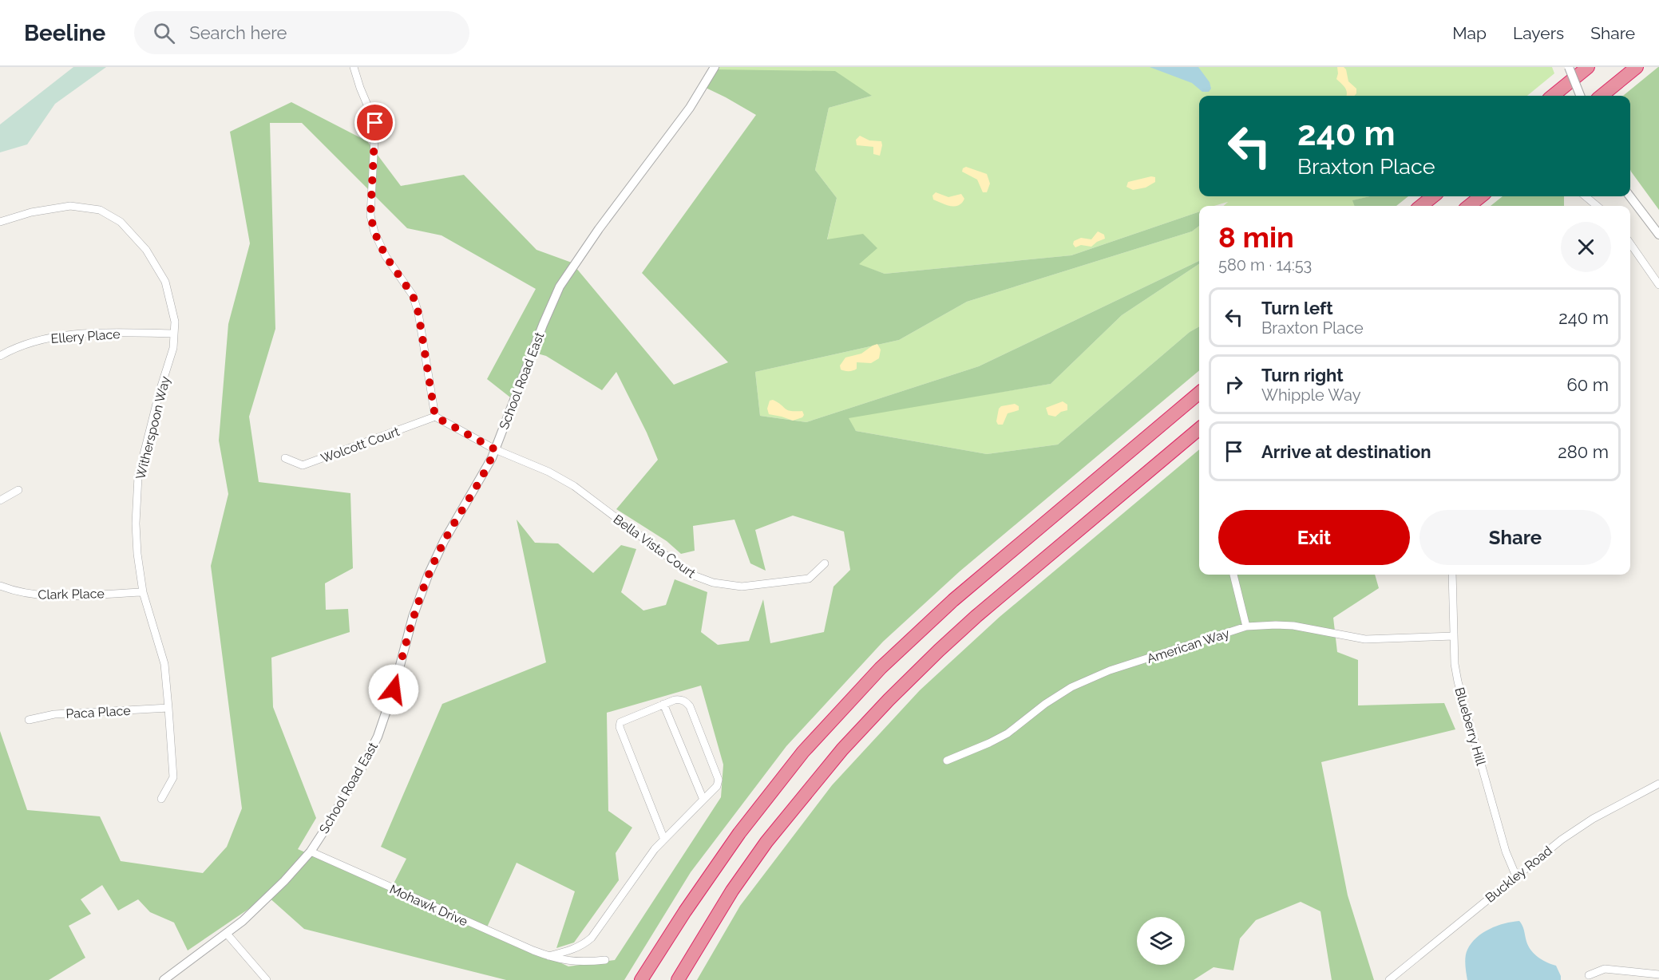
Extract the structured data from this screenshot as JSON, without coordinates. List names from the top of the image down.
{
  "streets": {
    "street": [
      "Ellery Place",
      "School Road East",
      "Witherspoon Way",
      "Wolcott Court",
      "Bella Vista Court",
      "Clark Place",
      "American Way",
      "Paca Place",
      "Blueberry Hill",
      "Buckley Road",
      "Mohawk Drive"
    ]
  },
  "crossings": [
    ["Ellery Place", "Witherspoon Way"],
    ["School Road East", "Bella Vista Court"],
    ["School Road East", "Mohawk Drive"],
    ["Witherspoon Way", "Clark Place"],
    ["Witherspoon Way", "Paca Place"],
    ["Wolcott Court", "Bella Vista Court"],
    ["American Way", "Blueberry Hill"],
    ["Blueberry Hill", "Buckley Road"]
  ],
  "page": {
    "header": "Beeline",
    "search": "Search here",
    "nav": ["Map", "Layers", "Share"],
    "turn": ["240 m", "Braxton Place"],
    "heading": ["8 min", "580 m · 14:53"],
    "list": [
      {
        "name": "Turn left",
        "note": "Braxton Place",
        "value": "240 m"
      },
      {
        "name": "Turn right",
        "note": "Whipple Way",
        "value": "60 m"
      },
      {
        "name": "Arrive at destination",
        "value": "280 m"
      }
    ],
    "buttons": ["Exit", "Share"]
  }
}
